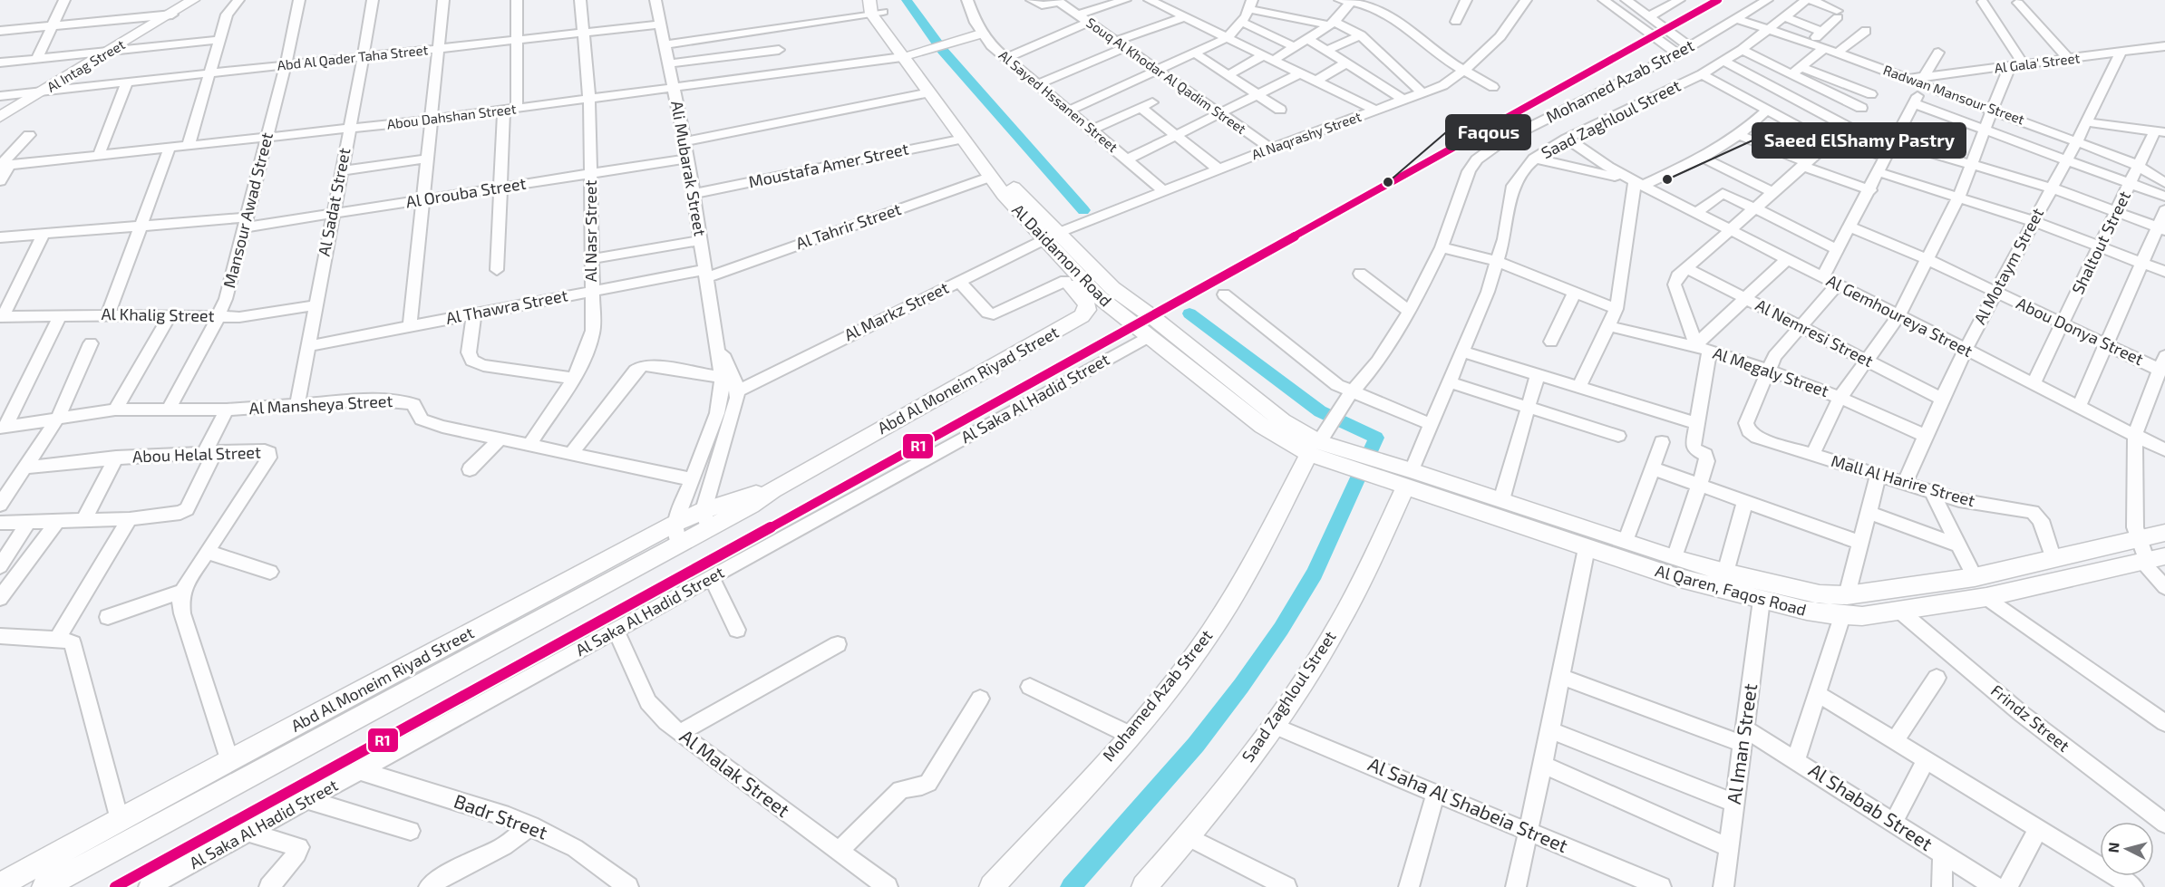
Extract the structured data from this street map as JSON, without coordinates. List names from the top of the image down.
{
  "streets": {
    "main road": [
      "Al Intag Street",
      "Mohamed Azab Street",
      "Saad Zaghloul Street",
      "Al Daidamon Road",
      "Abd Al Moneim Riyad Street",
      "Al Qaren, Faqos Road"
    ],
    "street": [
      "Abd Al Qader Taha Street",
      "Al Gala' Street",
      "Souq Al Khodar Al Qadim Street",
      "Radwan Mansour Street",
      "Al Sayed Hssanen Street",
      "Abou Dahshan Street",
      "Al Naqrashy Street",
      "Moustafa Amer Street",
      "Ali Mubarak Street",
      "Al Orouba Street",
      "Al Sadat Street",
      "Mansour Awad Street",
      "Al Tahrir Street",
      "Al Nasr Street",
      "Shaltout Street",
      "Al Motaym Street",
      "Al Thawra Street",
      "Al Markz Street",
      "Al Khalig Street",
      "Al Gemhoureya Street",
      "Abou Donya Street",
      "Al Nemresi Street",
      "Al Megaly Street",
      "Al Saka Al Hadid Street",
      "Al Mansheya Street",
      "Abou Helal Street",
      "Mall Al Harire Street",
      "Frindz Street",
      "Al Iman Street",
      "Al Malak Street",
      "Al Saha Al Shabeia Street",
      "Al Shabab Street",
      "Badr Street"
    ]
  },
  "crossings": [
    ["Abd Al Qader Taha Street", "Al Intag Street"],
    ["Abd Al Qader Taha Street", "Ali Mubarak Street"],
    ["Abd Al Qader Taha Street", "Al Sadat Street"],
    ["Abd Al Qader Taha Street", "Mansour Awad Street"],
    ["Abd Al Qader Taha Street", "Al Nasr Street"],
    ["Al Gala' Street", "Radwan Mansour Street"],
    ["Al Gala' Street", "Al Motaym Street"],
    ["Souq Al Khodar Al Qadim Street", "Al Naqrashy Street"],
    ["Mohamed Azab Street", "Radwan Mansour Street"],
    ["Mohamed Azab Street", "Al Daidamon Road"],
    ["Mohamed Azab Street", "Al Qaren, Faqos Road"],
    ["Radwan Mansour Street", "Saad Zaghloul Street"],
    ["Radwan Mansour Street", "Shaltout Street"],
    ["Radwan Mansour Street", "Al Motaym Street"],
    ["Al Sayed Hssanen Street", "Al Naqrashy Street"],
    ["Abou Dahshan Street", "Ali Mubarak Street"],
    ["Abou Dahshan Street", "Al Sadat Street"],
    ["Abou Dahshan Street", "Mansour Awad Street"],
    ["Abou Dahshan Street", "Al Nasr Street"],
    ["Abou Dahshan Street", "Al Daidamon Road"],
    ["Saad Zaghloul Street", "Al Gemhoureya Street"],
    ["Saad Zaghloul Street", "Al Qaren, Faqos Road"],
    ["Saad Zaghloul Street", "Al Saha Al Shabeia Street"],
    ["Al Naqrashy Street", "Al Daidamon Road"],
    ["Al Naqrashy Street", "Al Markz Street"],
    ["Al Naqrashy Street", "Abd Al Moneim Riyad Street"],
    ["Moustafa Amer Street", "Ali Mubarak Street"],
    ["Moustafa Amer Street", "Al Daidamon Road"],
    ["Ali Mubarak Street", "Al Orouba Street"],
    ["Ali Mubarak Street", "Al Tahrir Street"],
    ["Ali Mubarak Street", "Al Thawra Street"],
    ["Al Orouba Street", "Al Sadat Street"],
    ["Al Orouba Street", "Mansour Awad Street"],
    ["Al Orouba Street", "Al Nasr Street"],
    ["Al Sadat Street", "Al Thawra Street"],
    ["Al Sadat Street", "Al Khalig Street"],
    ["Al Sadat Street", "Al Mansheya Street"],
    ["Mansour Awad Street", "Al Khalig Street"],
    ["Mansour Awad Street", "Al Mansheya Street"],
    ["Al Tahrir Street", "Al Daidamon Road"],
    ["Al Tahrir Street", "Al Thawra Street"],
    ["Al Nasr Street", "Al Thawra Street"],
    ["Al Nasr Street", "Al Mansheya Street"],
    ["Shaltout Street", "Al Gemhoureya Street"],
    ["Shaltout Street", "Abou Donya Street"],
    ["Al Daidamon Road", "Al Markz Street"],
    ["Al Daidamon Road", "Abd Al Moneim Riyad Street"],
    ["Al Daidamon Road", "Al Saka Al Hadid Street"],
    ["Al Daidamon Road", "Al Qaren, Faqos Road"],
    ["Al Motaym Street", "Al Gemhoureya Street"],
    ["Al Motaym Street", "Abou Donya Street"],
    ["Al Motaym Street", "Al Nemresi Street"],
    ["Al Motaym Street", "Al Megaly Street"],
    ["Al Motaym Street", "Mall Al Harire Street"],
    ["Al Markz Street", "Abd Al Moneim Riyad Street"],
    ["Al Megaly Street", "Mall Al Harire Street"],
    ["Al Saka Al Hadid Street", "Al Malak Street"],
    ["Al Saka Al Hadid Street", "Badr Street"],
    ["Mall Al Harire Street", "Al Qaren, Faqos Road"],
    ["Al Qaren, Faqos Road", "Frindz Street"],
    ["Al Qaren, Faqos Road", "Al Iman Street"],
    ["Al Iman Street", "Al Shabab Street"]
  ],
  "places": ["Saeed ElShamy Pastry", "Faqous"],
  "lines": ["transit line R1"],
  "north": "left"
}
